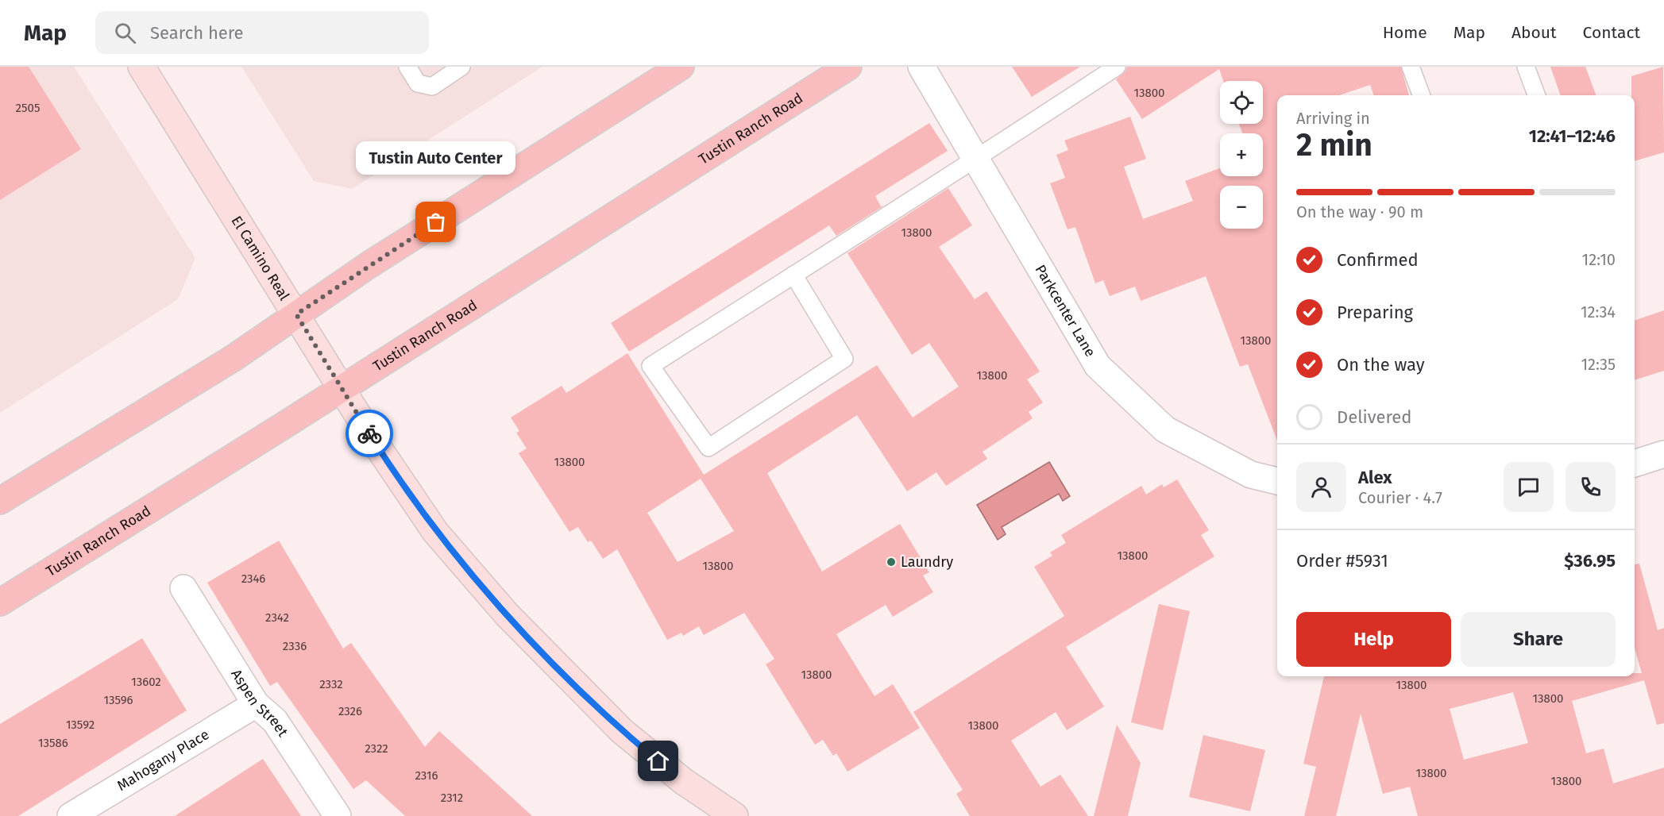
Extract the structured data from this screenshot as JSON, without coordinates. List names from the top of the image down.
{
  "streets": {
    "main road": ["Tustin Ranch Road", "El Camino Real"],
    "street": ["Parkcenter Lane", "Aspen Street", "Mahogany Place"]
  },
  "crossings": [
    ["Tustin Ranch Road", "El Camino Real"],
    ["Aspen Street", "Mahogany Place"]
  ],
  "places": ["Tustin Auto Center", "Laundry"],
  "house_numbers": [
    "13800",
    "2505",
    "13800",
    "13800",
    "13800",
    "13800",
    "13800",
    "13800",
    "2346",
    "2342",
    "2336",
    "13800",
    "13602",
    "2332",
    "13800",
    "13800",
    "13596",
    "2326",
    "13592",
    "13800",
    "13586",
    "2322",
    "13800",
    "2316",
    "13800",
    "2312"
  ],
  "page": {
    "header": "Map",
    "search": "Search here",
    "nav": [
      "Home",
      "Map",
      "About",
      "Contact"
    ],
    "map_buttons": ["+", "−"],
    "heading": ["2 min", "Arriving in", "12:41–12:46"],
    "panel": [
      "Alex",
      "Courier · 4.7",
      "Order #5931",
      "$36.95"
    ],
    "bubble": "Tustin Auto Center",
    "bar": "On the way · 90 m",
    "list": [
      ["Confirmed", "12:10"],
      ["Preparing", "12:34"],
      ["On the way", "12:35"],
      "Delivered"
    ],
    "buttons": ["Help", "Share"]
  }
}
